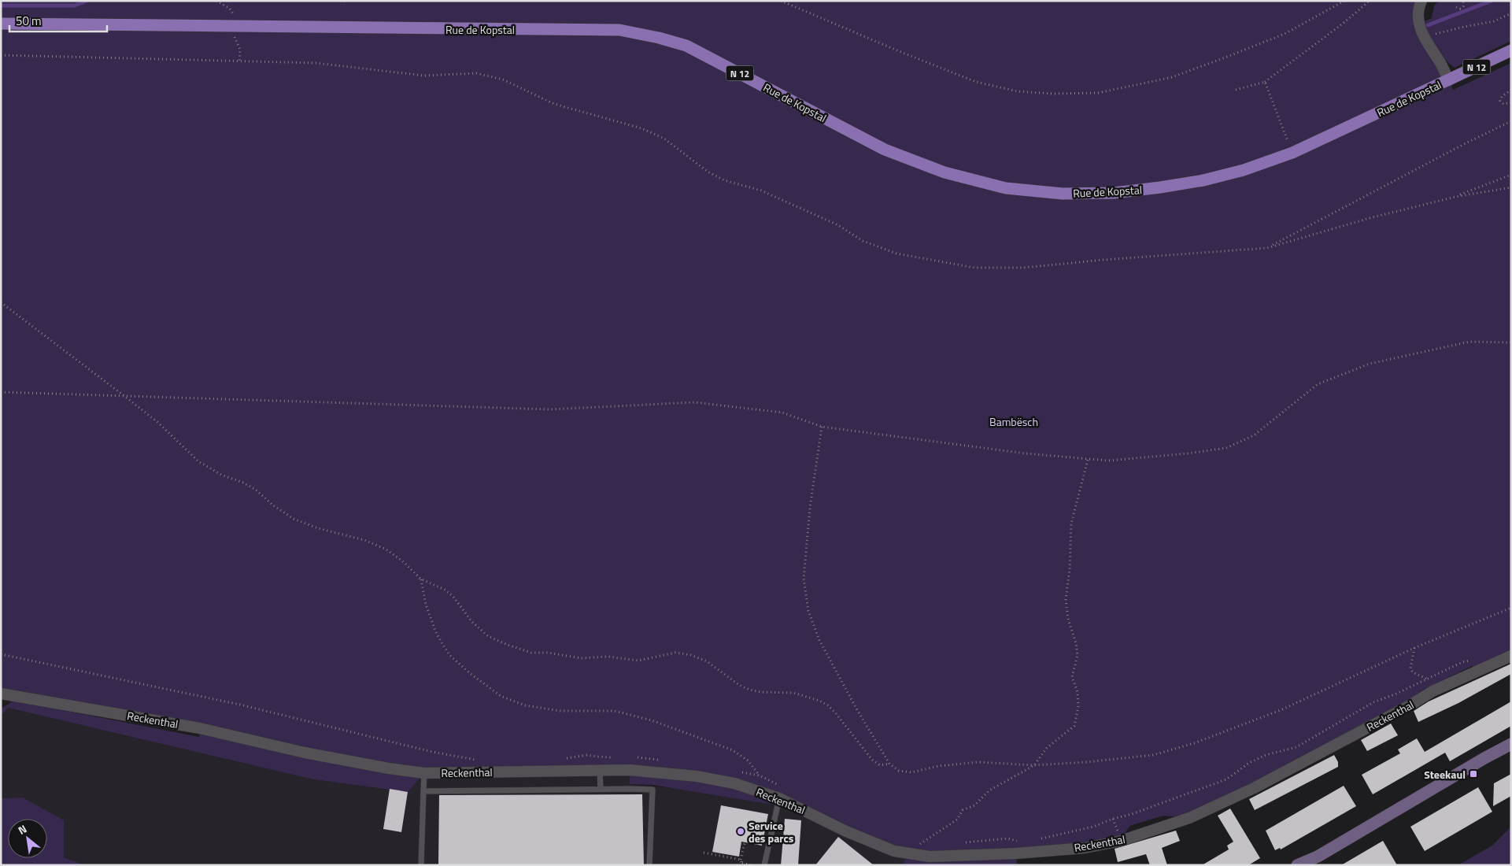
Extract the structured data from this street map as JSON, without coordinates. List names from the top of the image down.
{
  "streets": {
    "main road": ["Rue de Kopstal", "N 12"],
    "street": ["Reckenthal"]
  },
  "parks": ["Bambësch"],
  "places": {
    "transit": ["Steekaul"],
    "other": ["Service des parcs"]
  },
  "scale_bar": "50 m",
  "north": "top left"
}
